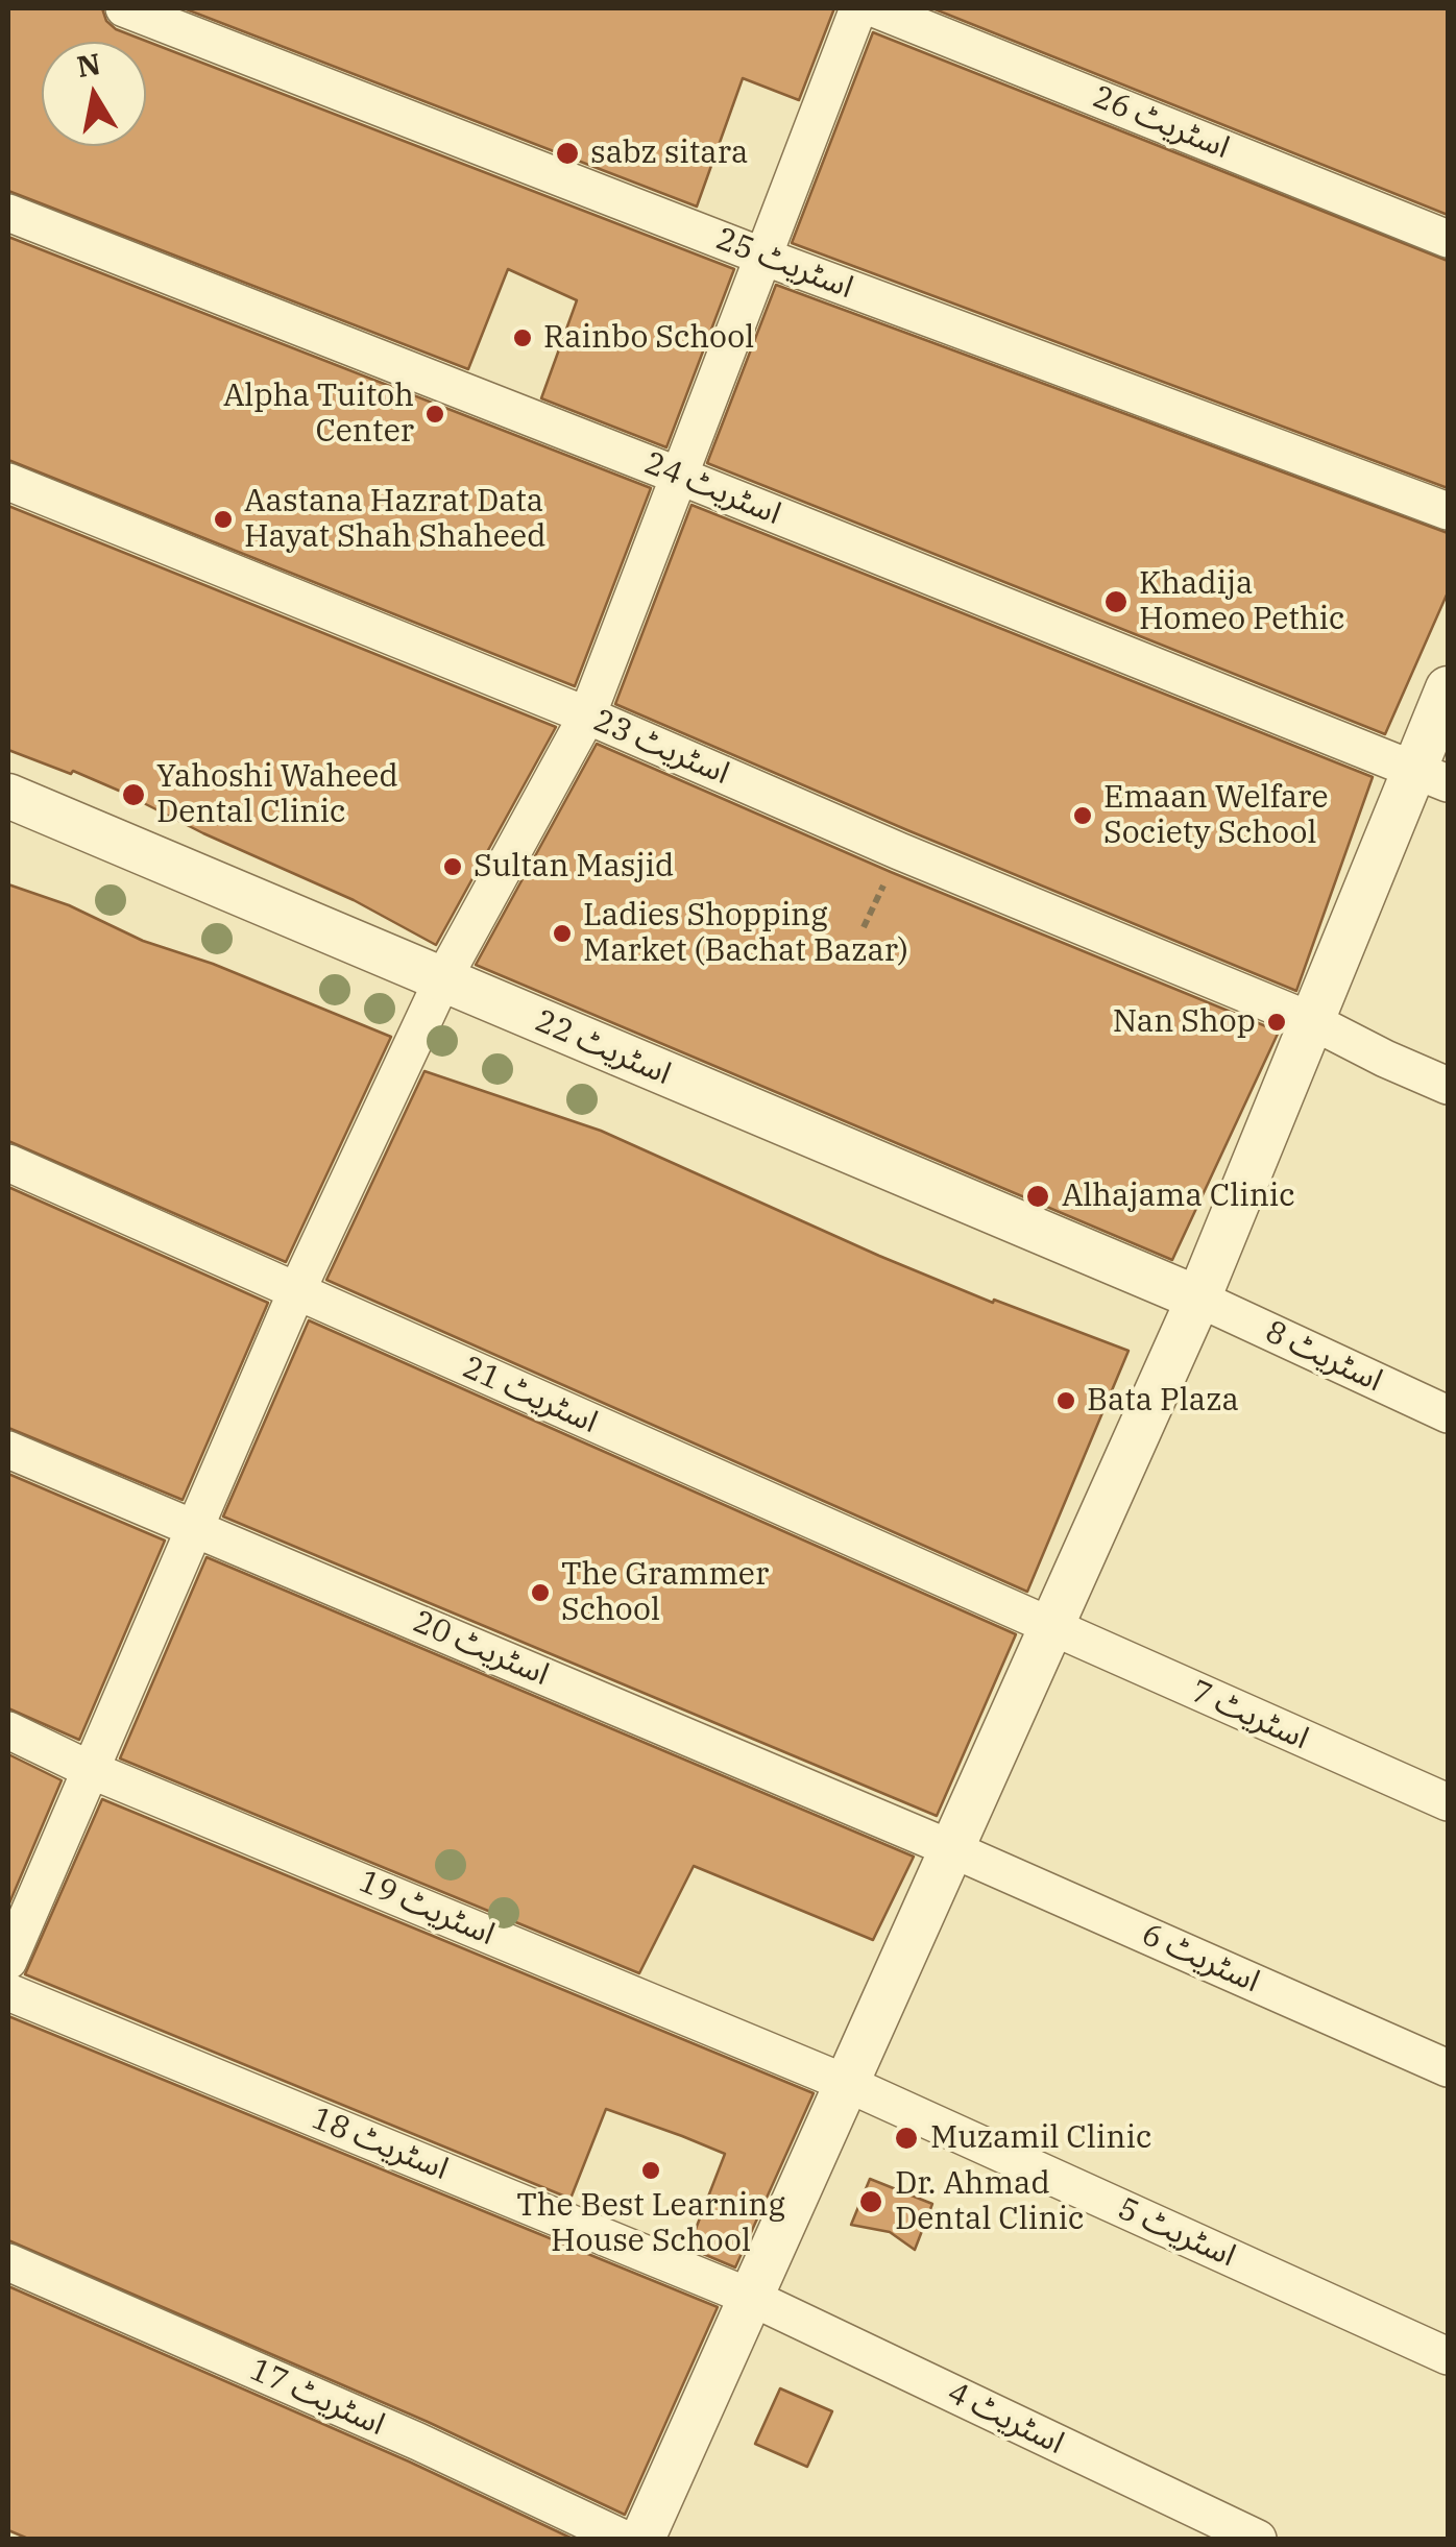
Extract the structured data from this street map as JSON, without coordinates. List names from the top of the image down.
{
  "streets": {
    "street": [
      "اسٹریٹ 26",
      "اسٹریٹ 25",
      "اسٹریٹ 24",
      "اسٹریٹ 23",
      "اسٹریٹ 22",
      "اسٹریٹ 8",
      "اسٹریٹ 21",
      "اسٹریٹ 20",
      "اسٹریٹ 7",
      "اسٹریٹ 19",
      "اسٹریٹ 6",
      "اسٹریٹ 18",
      "اسٹریٹ 5",
      "اسٹریٹ 17",
      "اسٹریٹ 4"
    ]
  },
  "crossings": [
    ["اسٹریٹ 22", "اسٹریٹ 8"],
    ["اسٹریٹ 21", "اسٹریٹ 7"],
    ["اسٹریٹ 20", "اسٹریٹ 6"],
    ["اسٹریٹ 19", "اسٹریٹ 5"],
    ["اسٹریٹ 18", "اسٹریٹ 4"]
  ],
  "places": [
    "sabz sitara",
    "Rainbo School",
    "Alpha Tuitoh Center",
    "Aastana Hazrat Data Hayat Shah Shaheed",
    "Khadija Homeo Pethic",
    "Yahoshi Waheed Dental Clinic",
    "Emaan Welfare Society School",
    "Sultan Masjid",
    "Ladies Shopping Market (Bachat Bazar)",
    "Nan Shop",
    "Alhajama Clinic",
    "Bata Plaza",
    "The Grammer School",
    "Muzamil Clinic",
    "The Best Learning House School",
    "Dr. Ahmad Dental Clinic"
  ],
  "north": "top"
}
